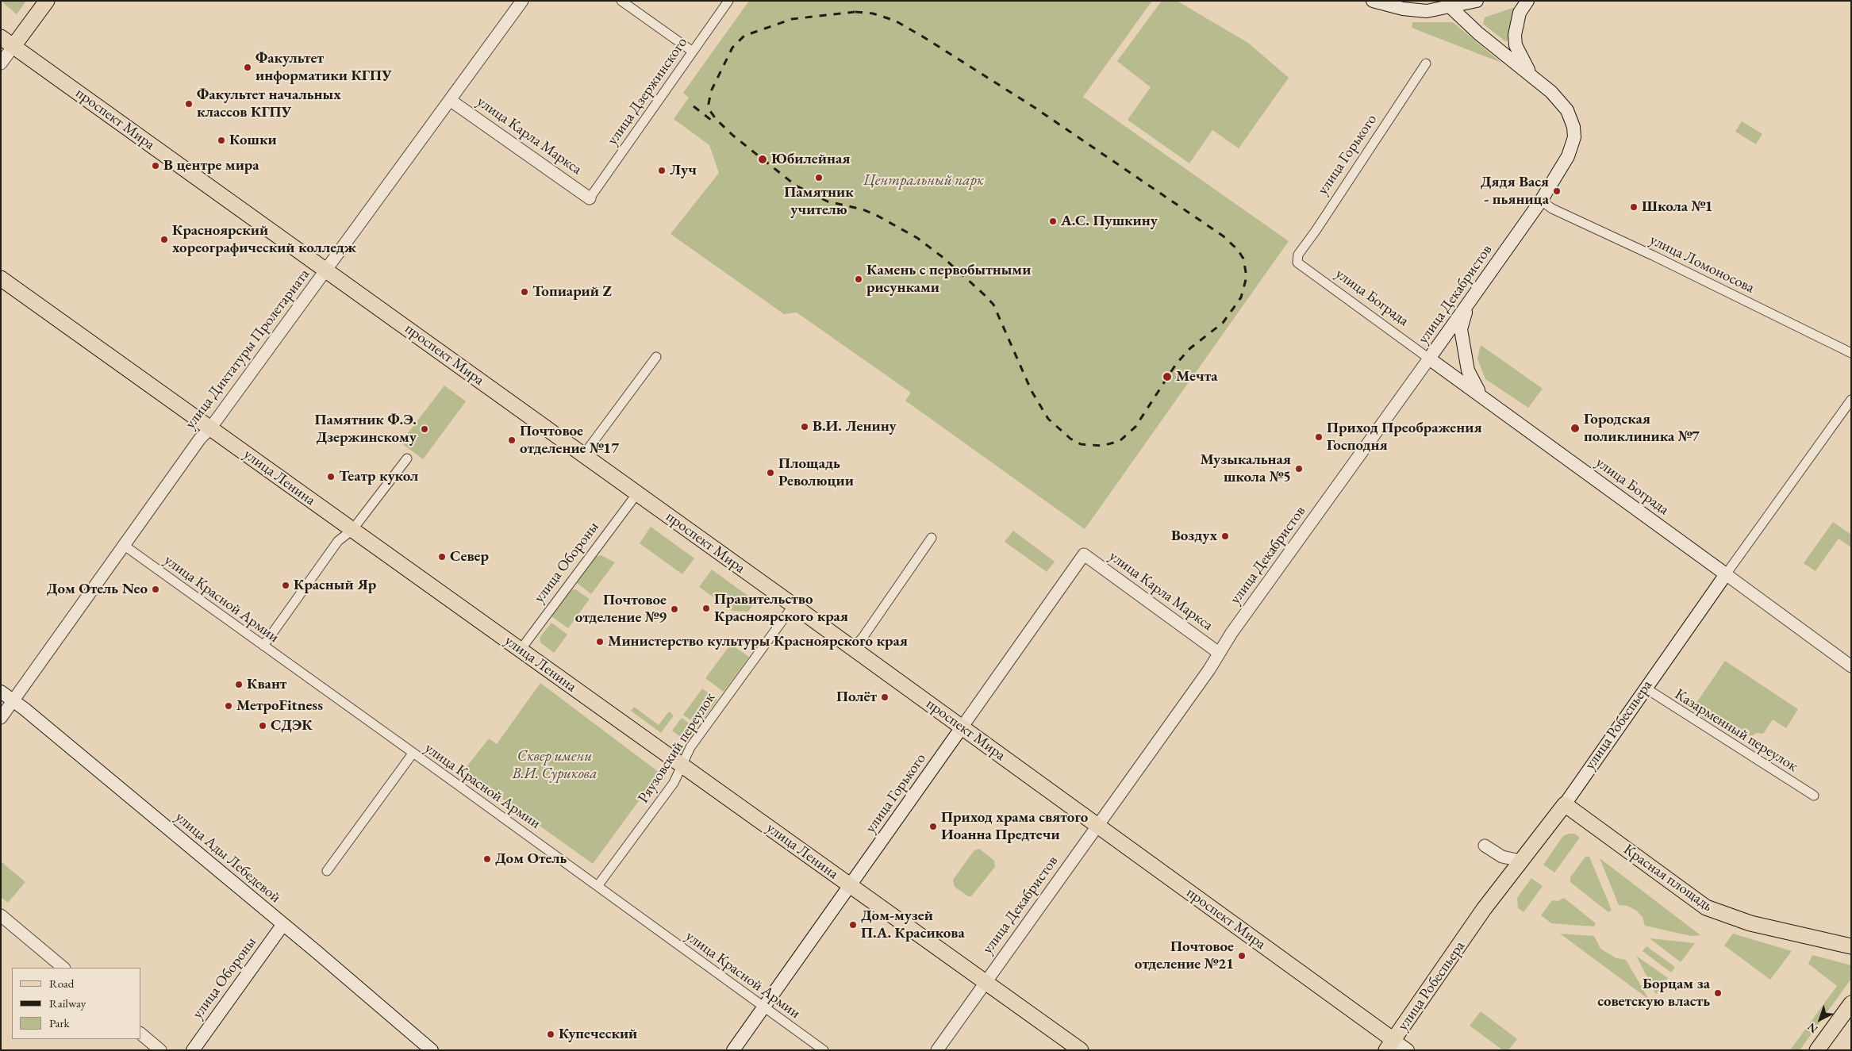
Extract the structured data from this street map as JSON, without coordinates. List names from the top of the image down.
{
  "streets": {
    "main road": [
      "проспект Мира",
      "улица Горького",
      "улица Декабристов",
      "улица Бограда",
      "улица Ленина",
      "улица Обороны",
      "улица Робеспьера",
      "улица Ады Лебедевой",
      "Красная площадь"
    ],
    "street": [
      "улица Дзержинского",
      "улица Карла Маркса",
      "улица Ломоносова",
      "улица Диктатуры Пролетариата",
      "улица Красной Армии",
      "Казарменный переулок",
      "Ряузовский переулок"
    ]
  },
  "crossings": [
    ["улица Дзержинского", "улица Карла Маркса"],
    ["проспект Мира", "улица Горького"],
    ["проспект Мира", "улица Декабристов"],
    ["проспект Мира", "улица Диктатуры Пролетариата"],
    ["проспект Мира", "улица Обороны"],
    ["проспект Мира", "улица Робеспьера"],
    ["проспект Мира", "Ряузовский переулок"],
    ["улица Карла Маркса", "улица Горького"],
    ["улица Карла Маркса", "улица Декабристов"],
    ["улица Карла Маркса", "улица Диктатуры Пролетариата"],
    ["улица Горького", "улица Бограда"],
    ["улица Горького", "улица Ленина"],
    ["улица Горького", "улица Красной Армии"],
    ["улица Ломоносова", "улица Декабристов"],
    ["улица Декабристов", "улица Бограда"],
    ["улица Декабристов", "улица Ленина"],
    ["улица Бограда", "улица Робеспьера"],
    ["улица Диктатуры Пролетариата", "улица Ленина"],
    ["улица Диктатуры Пролетариата", "улица Красной Армии"],
    ["улица Диктатуры Пролетариата", "улица Ады Лебедевой"],
    ["улица Ленина", "улица Обороны"],
    ["улица Ленина", "Ряузовский переулок"],
    ["улица Обороны", "улица Ады Лебедевой"],
    ["улица Красной Армии", "Ряузовский переулок"],
    ["улица Робеспьера", "Казарменный переулок"],
    ["улица Робеспьера", "Красная площадь"]
  ],
  "parks": ["Центральный парк", "Сквер имени В.И. Сурикова"],
  "places": [
    "Факультет информатики КГПУ",
    "Факультет начальных классов КГПУ",
    "Кошки",
    "Юбилейная",
    "В центре мира",
    "Луч",
    "Памятник учителю",
    "Дядя Вася - пьяница",
    "Школа №1",
    "А.С. Пушкину",
    "Красноярский хореографический колледж",
    "Камень с первобытными рисунками",
    "Топиарий Z",
    "Мечта",
    "В.И. Ленину",
    "Городская поликлиника №7",
    "Памятник Ф.Э. Дзержинскому",
    "Приход Преображения Господня",
    "Почтовое отделение №17",
    "Музыкальная школа №5",
    "Площадь Революции",
    "Театр кукол",
    "Воздух",
    "Север",
    "Красный Яр",
    "Дом Отель Neo",
    "Правительство Красноярского края",
    "Почтовое отделение №9",
    "Министерство культуры Красноярского края",
    "Квант",
    "Полёт",
    "МетроFitness",
    "СДЭК",
    "Приход храма святого Иоанна Предтечи",
    "Дом Отель",
    "Дом-музей П.А. Красикова",
    "Почтовое отделение №21",
    "Борцам за советскую власть",
    "Купеческий"
  ],
  "legend": ["Road", "Railway", "Park"],
  "north": "bottom left"
}
